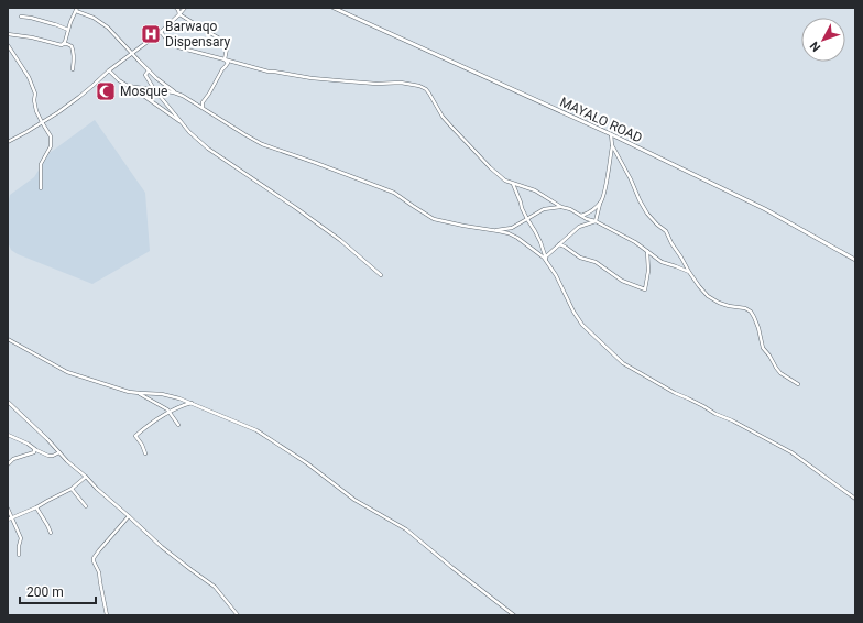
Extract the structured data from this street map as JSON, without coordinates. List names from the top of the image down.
{
  "streets": {
    "street": ["MAYALO ROAD"]
  },
  "places": {
    "hospital": ["Barwaqo Dispensary"],
    "mosque": ["Mosque"]
  },
  "scale_bar": "200 m",
  "north": "bottom left"
}
